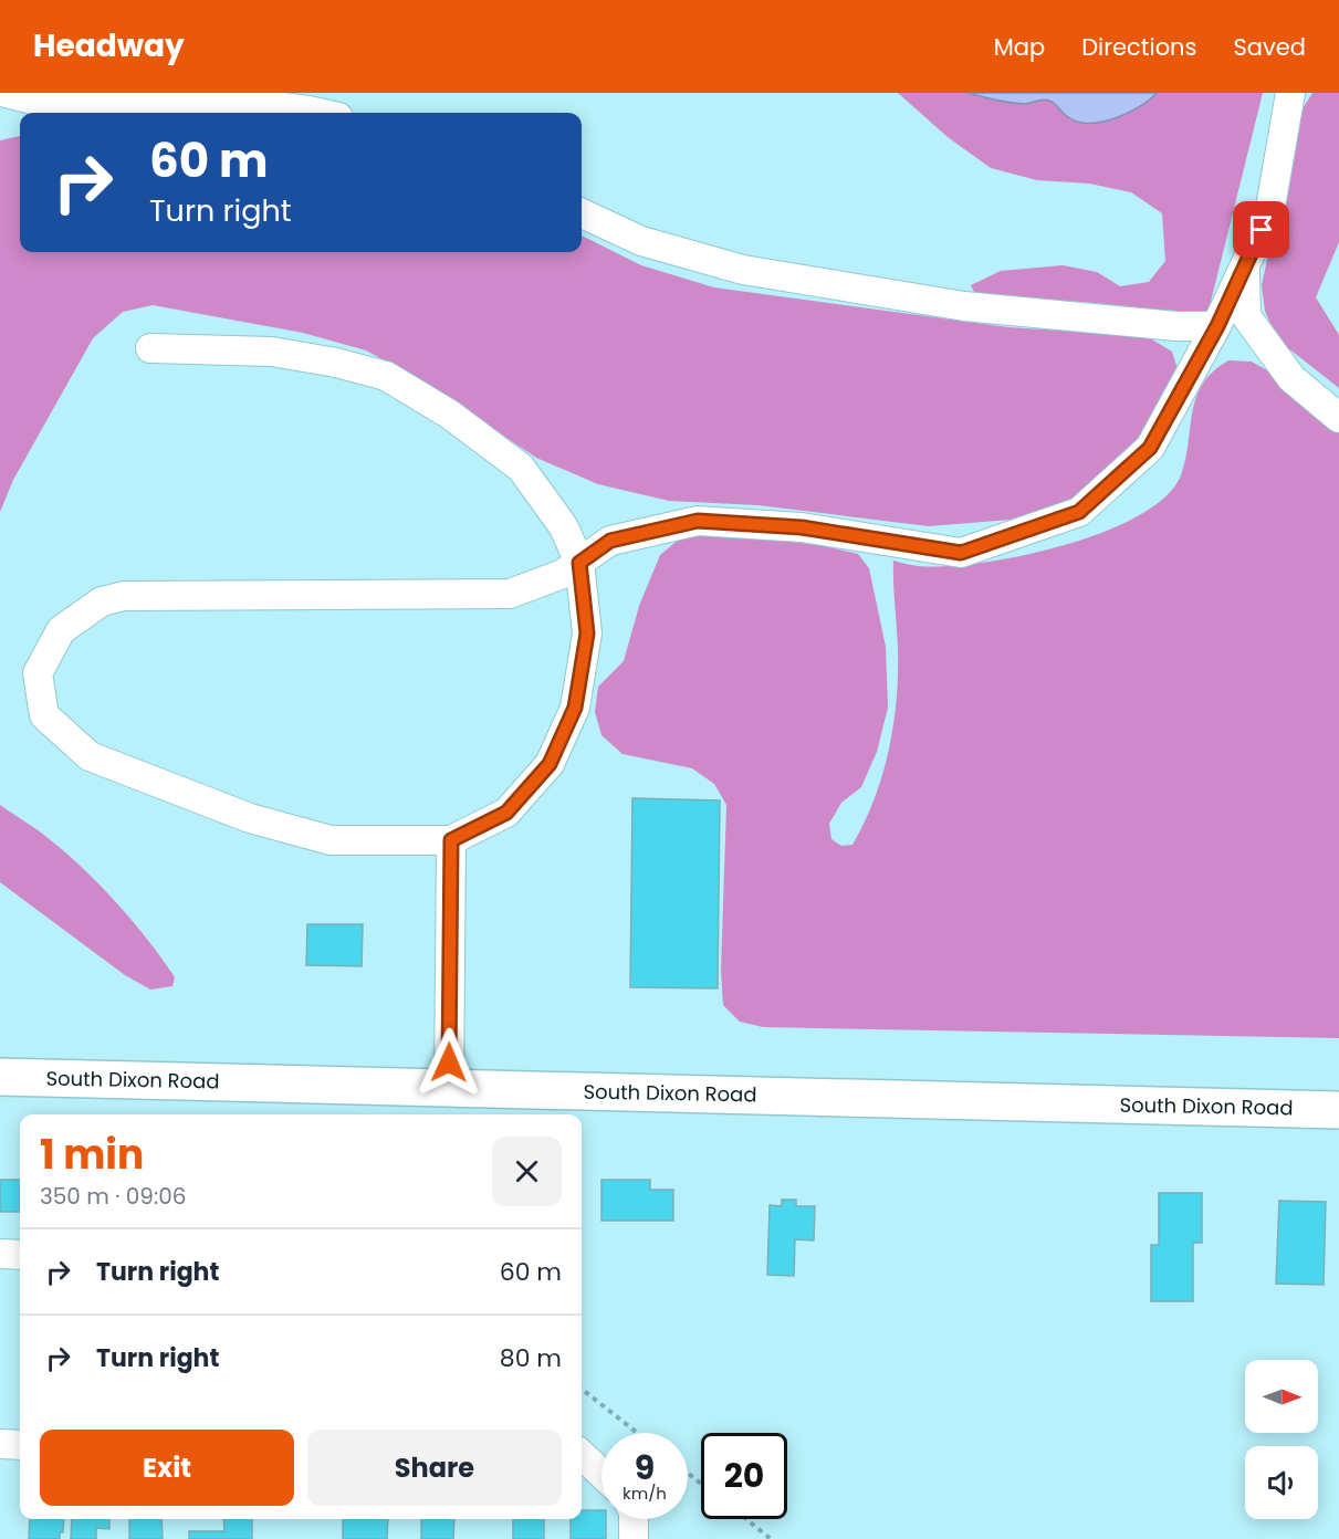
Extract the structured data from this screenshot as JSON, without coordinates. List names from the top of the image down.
{
  "streets": {
    "main road": ["South Dixon Road"]
  },
  "north": "right",
  "page": {
    "header": "Headway",
    "nav": ["Map", "Directions", "Saved"],
    "turn": ["60 m", "Turn right"],
    "heading": ["1 min", "350 m · 09:06"],
    "list": [
      {
        "name": "Turn right",
        "value": "60 m"
      },
      {
        "name": "Turn right",
        "value": "80 m"
      }
    ],
    "buttons": ["Exit", "Share"],
    "speed": "9 km/h",
    "limit": "20"
  }
}
